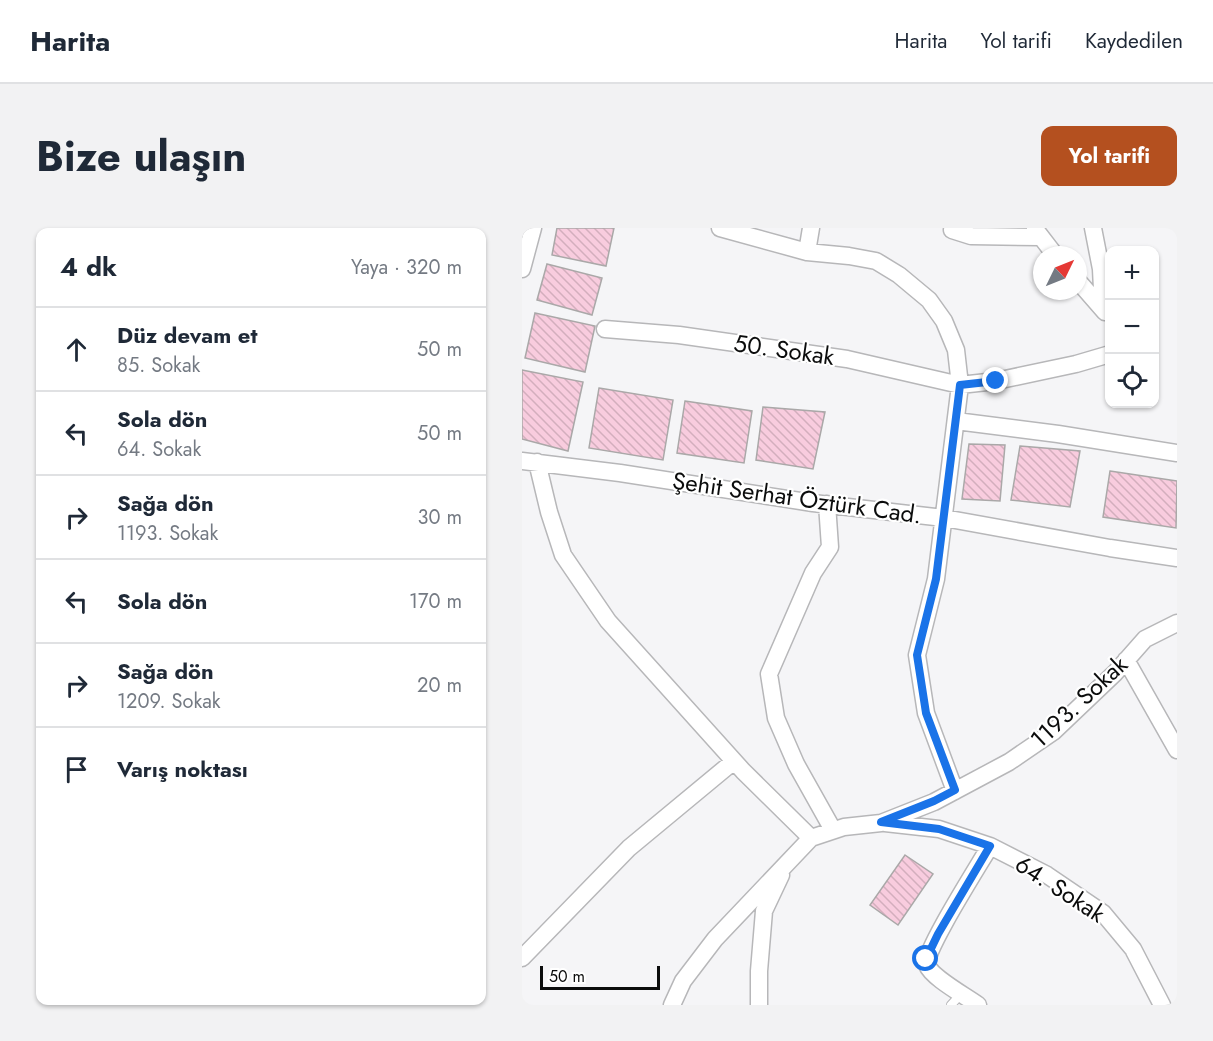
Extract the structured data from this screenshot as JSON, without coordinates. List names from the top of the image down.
{
  "streets": {
    "street": [
      "50. Sokak",
      "Şehit Serhat Öztürk Cad.",
      "1193. Sokak",
      "64. Sokak"
    ]
  },
  "crossings": [
    ["1193. Sokak", "64. Sokak"]
  ],
  "scale_bar": "50 m",
  "north": "top right",
  "page": {
    "header": "Harita",
    "nav": ["Harita", "Yol tarifi", "Kaydedilen"],
    "title": "Bize ulaşın",
    "buttons": "Yol tarifi",
    "heading": ["4 dk", "Yaya · 320 m"],
    "map_buttons": ["+", "−"],
    "list": [
      ["Düz devam et", "85. Sokak", "50 m"],
      ["Sola dön", "64. Sokak", "50 m"],
      ["Sağa dön", "1193. Sokak", "30 m"],
      ["Sola dön", "170 m"],
      ["Sağa dön", "1209. Sokak", "20 m"],
      "Varış noktası"
    ],
    "scale": "50 m"
  }
}
